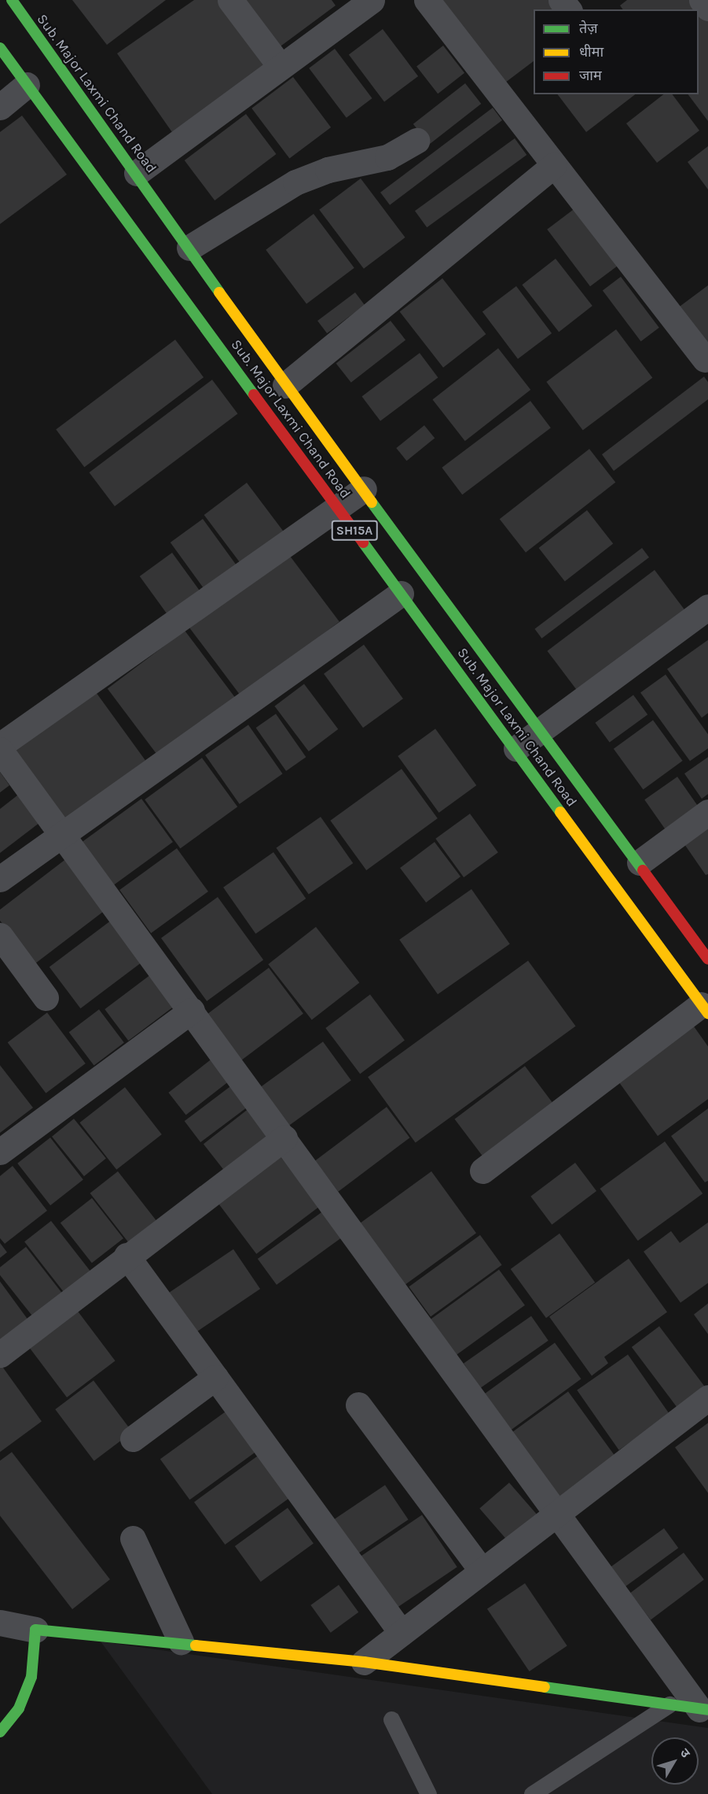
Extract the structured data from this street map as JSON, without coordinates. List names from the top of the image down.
{
  "streets": {
    "main road": ["Sub. Major Laxmi Chand Road", "SH15A"]
  },
  "legend": ["तेज़", "धीमा", "जाम"],
  "north": "top right"
}
